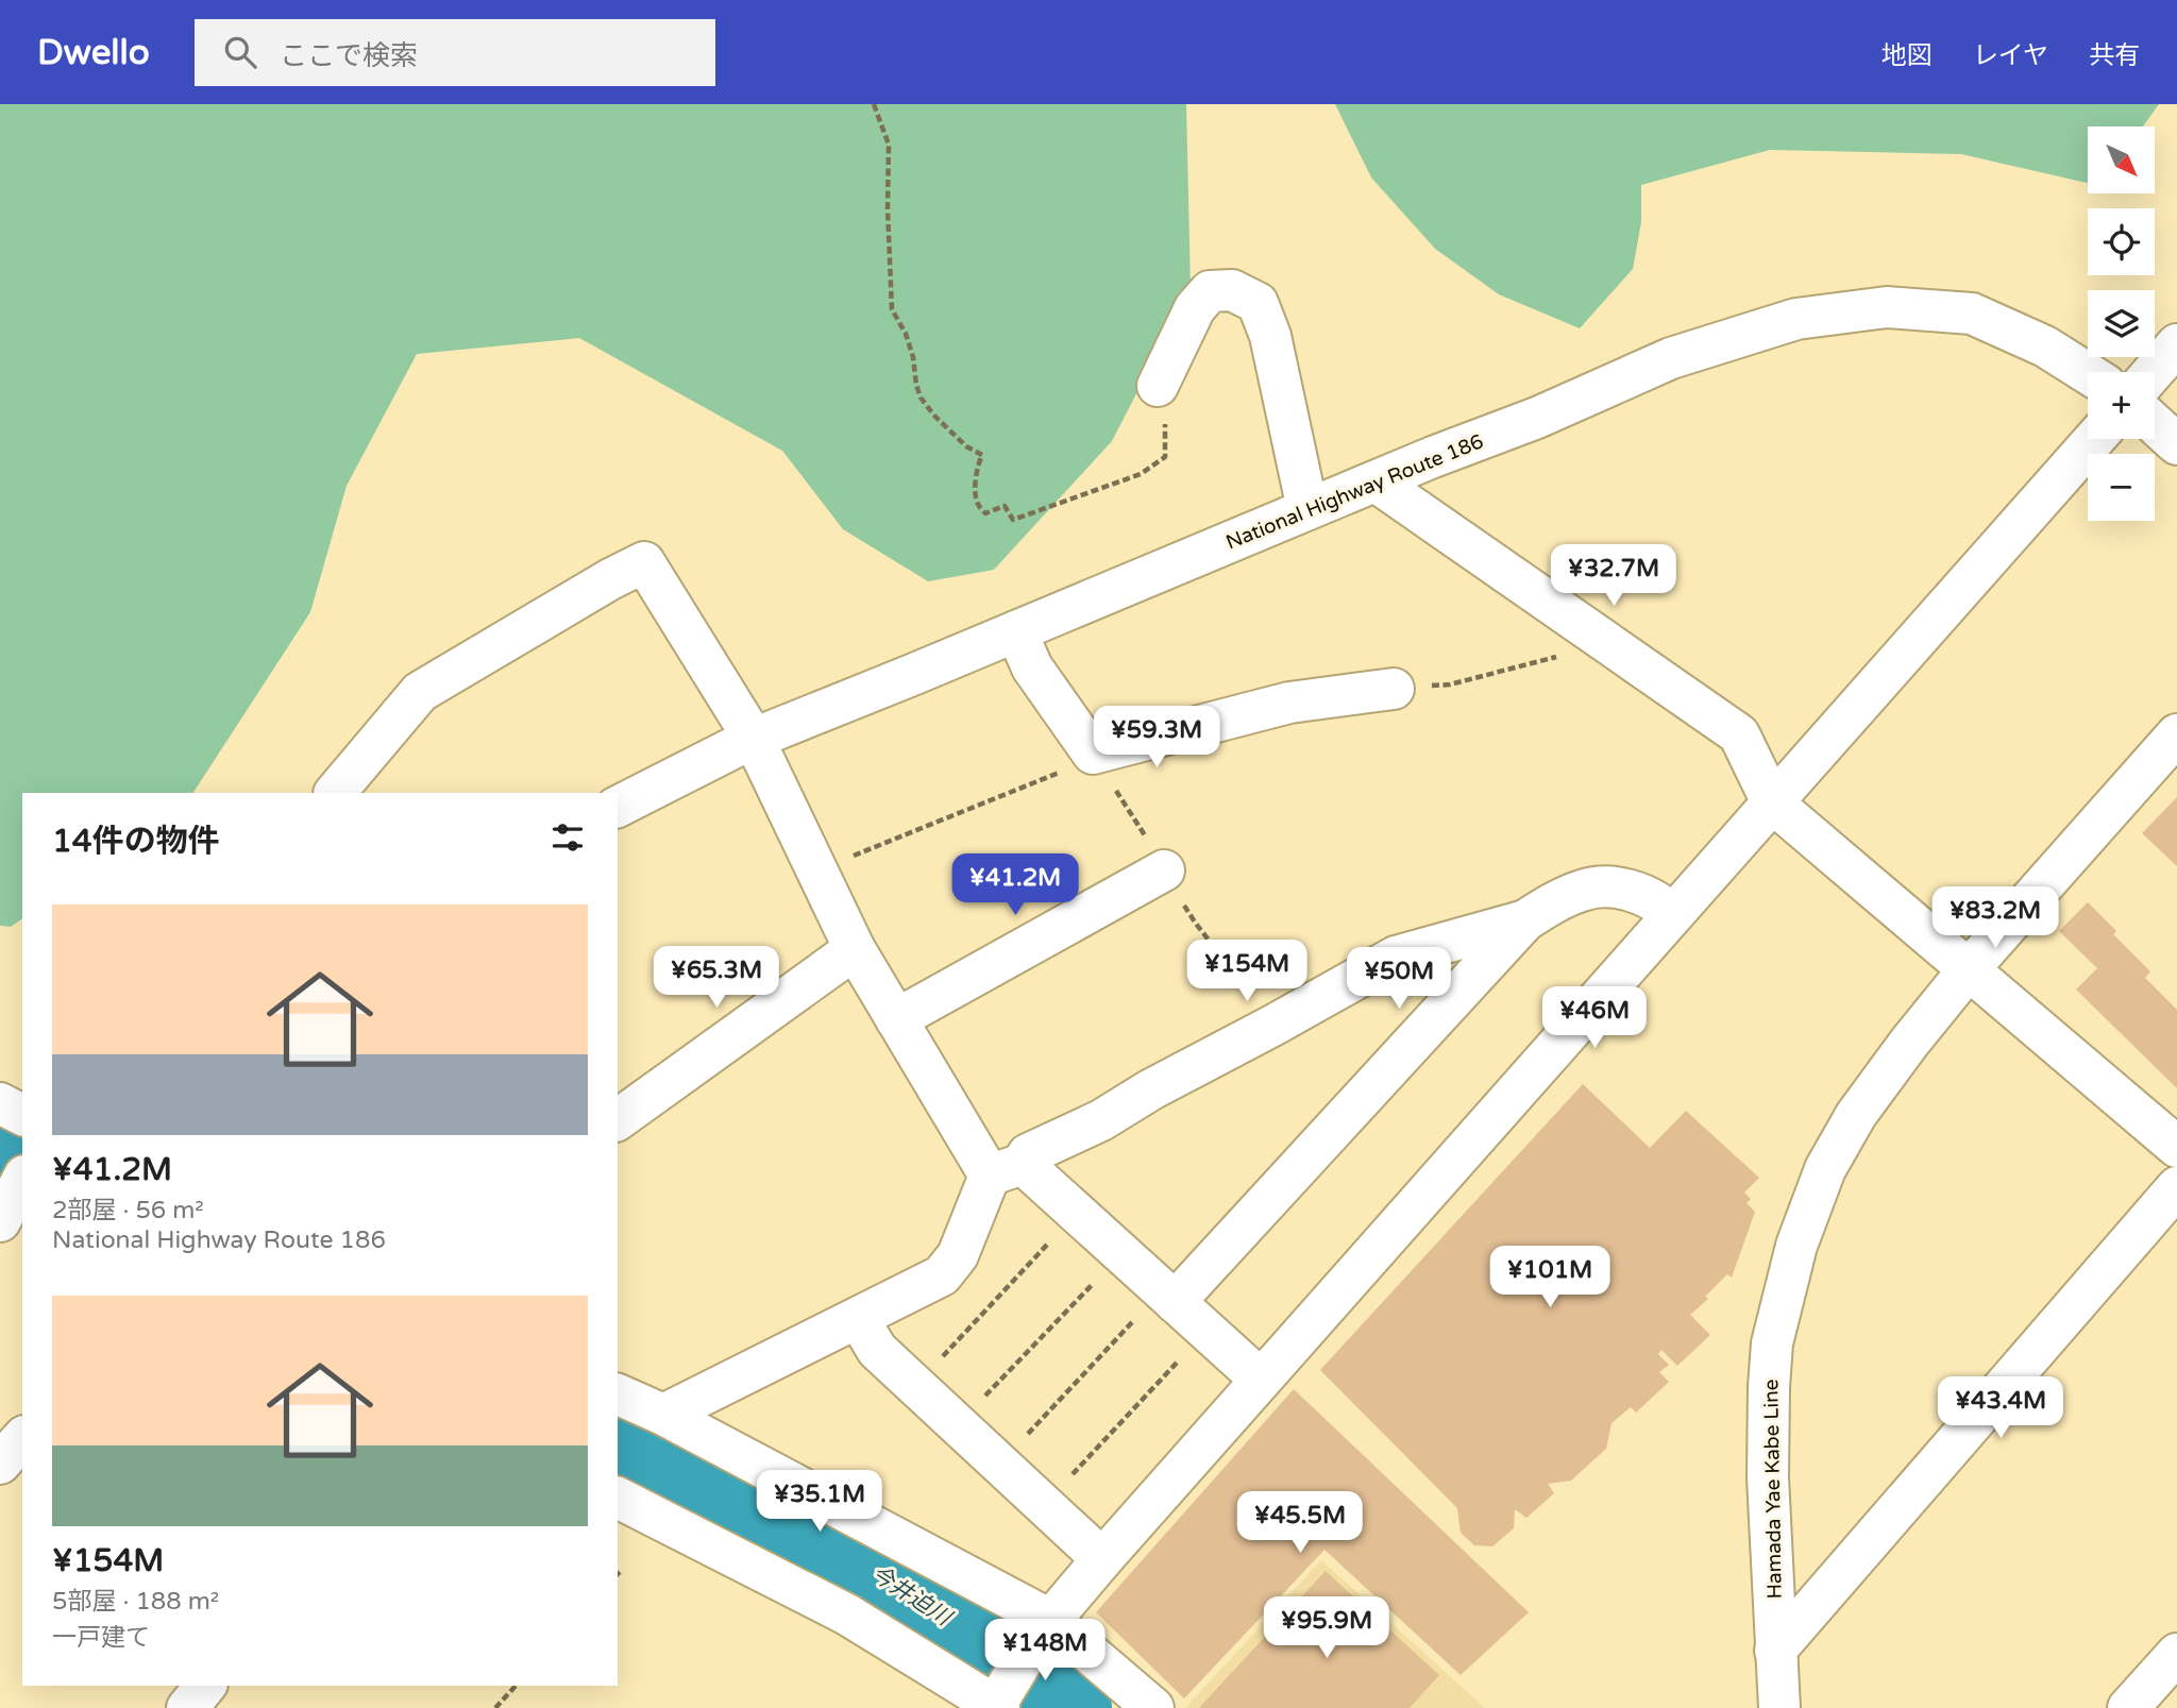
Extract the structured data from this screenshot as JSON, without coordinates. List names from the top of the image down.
{
  "streets": {
    "main road": ["National Highway Route 186", "Hamada Yae Kabe Line"]
  },
  "water": ["今井迫川"],
  "north": "bottom right",
  "page": {
    "header": "Dwello",
    "search": "ここで検索",
    "nav": ["地図", "レイヤ", "共有"],
    "map_buttons": ["+", "−"],
    "price": [
      "¥32.7M",
      "¥59.3M",
      "¥41.2M",
      "¥83.2M",
      "¥154M",
      "¥65.3M",
      "¥50M",
      "¥46M",
      "¥101M",
      "¥43.4M",
      "¥35.1M",
      "¥45.5M",
      "¥95.9M",
      "¥148M"
    ],
    "heading": "14件の物件",
    "list": [
      {
        "name": "¥41.2M",
        "note": "2部屋 · 56 m² · National Highway Route 186"
      },
      {
        "name": "¥154M",
        "note": "5部屋 · 188 m² · 一戸建て"
      }
    ]
  }
}
